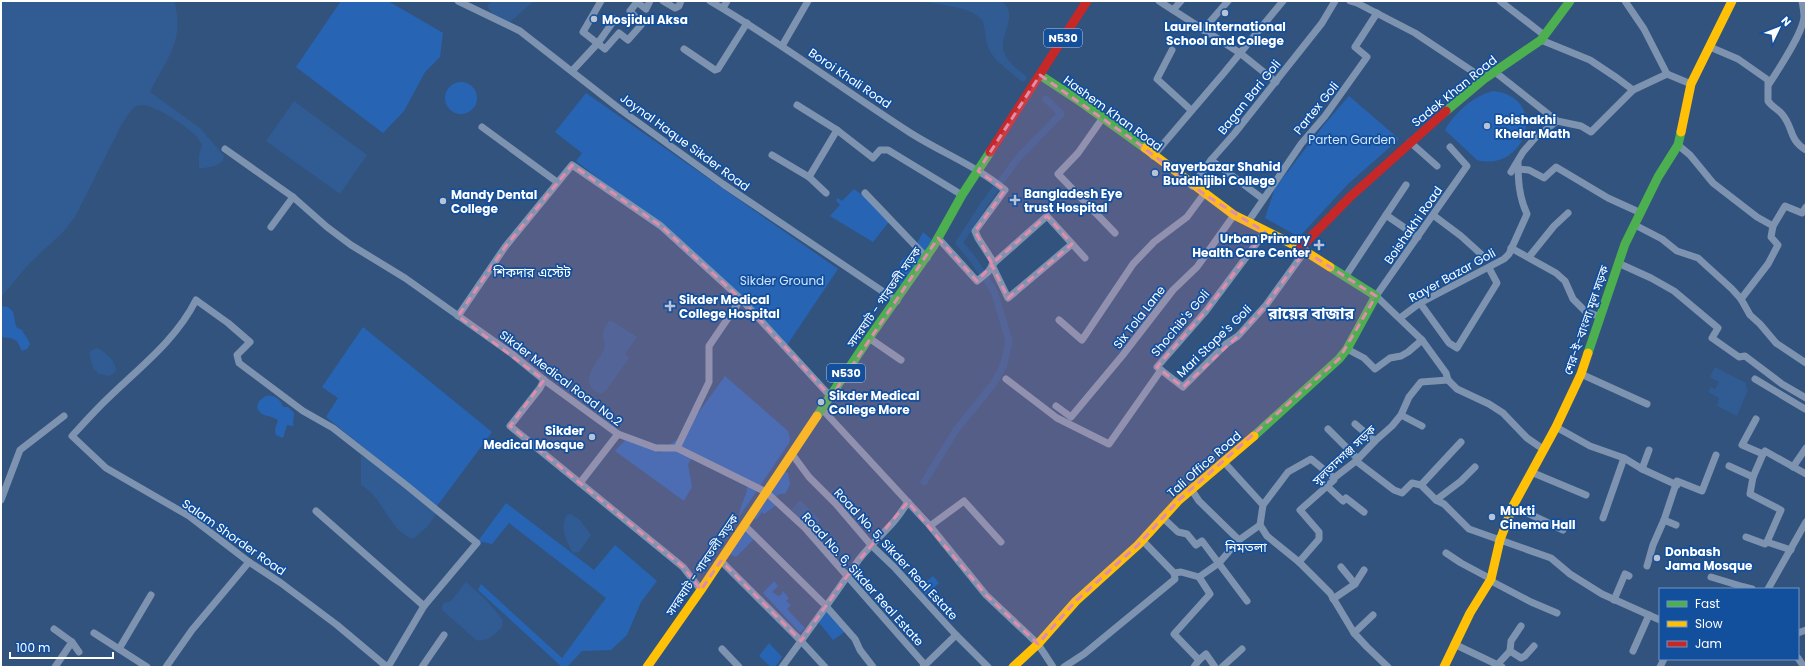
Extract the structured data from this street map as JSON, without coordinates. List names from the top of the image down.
{
  "streets": {
    "main road": [
      "N530",
      "Sadek Khan Road",
      "Hashem Khan Road",
      "সদরঘাট - গাবতলী সড়ক",
      "শের-ই-বাংলা মূল সড়ক",
      "Tali Office Road"
    ],
    "street": [
      "Boroi Khali Road",
      "Bagan Bari Goli",
      "Partex Goli",
      "Joynal Haque Sikder Road",
      "Boishakhi Road",
      "Rayer Bazar Goli",
      "Six Tola Lane",
      "Shochib's Goli",
      "Mari Stope's Goli",
      "Sikder Medical Road No.2",
      "সুলতানগঞ্জ সড়ক",
      "Salam Shorder Road",
      "Road No. 5, Sikder Real Estate",
      "Road No. 6, Sikder Real Estate"
    ]
  },
  "crossings": [
    ["N530", "Hashem Khan Road"],
    ["N530", "সদরঘাট - গাবতলী সড়ক"],
    ["Boroi Khali Road", "সদরঘাট - গাবতলী সড়ক"],
    ["Sadek Khan Road", "Hashem Khan Road"],
    ["Sadek Khan Road", "Mari Stope's Goli"],
    ["Bagan Bari Goli", "Hashem Khan Road"],
    ["Partex Goli", "Hashem Khan Road"],
    ["Hashem Khan Road", "Boishakhi Road"],
    ["Hashem Khan Road", "সদরঘাট - গাবতলী সড়ক"],
    ["Hashem Khan Road", "Six Tola Lane"],
    ["Hashem Khan Road", "Shochib's Goli"],
    ["Hashem Khan Road", "Mari Stope's Goli"],
    ["Hashem Khan Road", "Tali Office Road"],
    ["Joynal Haque Sikder Road", "সদরঘাট - গাবতলী সড়ক"],
    ["Boishakhi Road", "Tali Office Road"],
    ["সদরঘাট - গাবতলী সড়ক", "Sikder Medical Road No.2"],
    ["সদরঘাট - গাবতলী সড়ক", "Road No. 5, Sikder Real Estate"],
    ["সদরঘাট - গাবতলী সড়ক", "Road No. 6, Sikder Real Estate"],
    ["Shochib's Goli", "Mari Stope's Goli"],
    ["Sikder Medical Road No.2", "Road No. 6, Sikder Real Estate"]
  ],
  "districts": ["শিকদার এস্টেট", "রায়ের বাজার", "নিমতলা"],
  "parks": ["Parten Garden", "Sikder Ground"],
  "places": {
    "other": [
      "Laurel International School and College",
      "Mosjidul Aksa",
      "Boishakhi Khelar Math",
      "Rayerbazar Shahid Buddhijibi College",
      "Mandy Dental College",
      "Sikder Medical College More",
      "Sikder Medical Mosque",
      "Mukti Cinema Hall",
      "Donbash Jama Mosque"
    ],
    "health": ["Bangladesh Eye trust Hospital", "Urban Primary Health Care Center", "Sikder Medical College Hospital"]
  },
  "legend": ["Fast", "Slow", "Jam"],
  "scale_bar": "100 m",
  "north": "top right"
}
